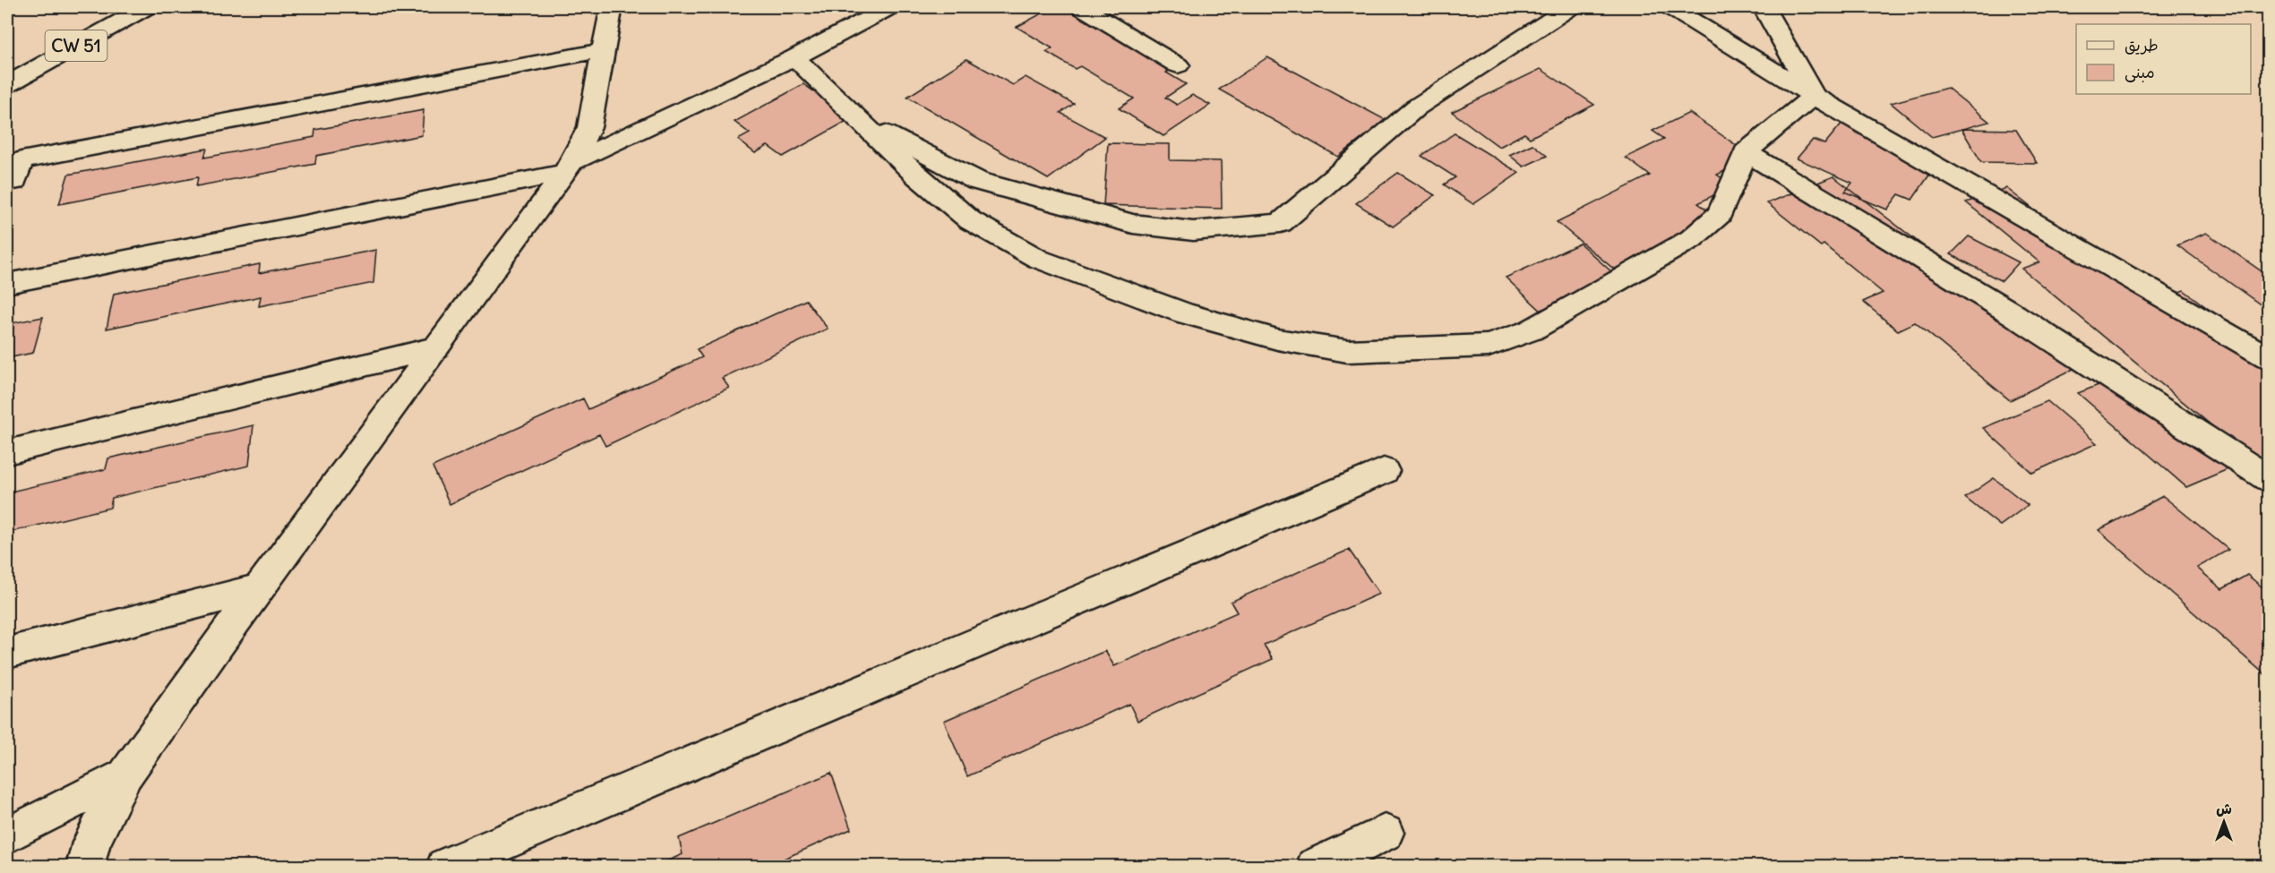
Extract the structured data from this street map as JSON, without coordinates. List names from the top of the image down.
{
  "streets": {
    "street": ["CW 51"]
  },
  "legend": ["طريق", "مبنى"],
  "north": "top"
}
